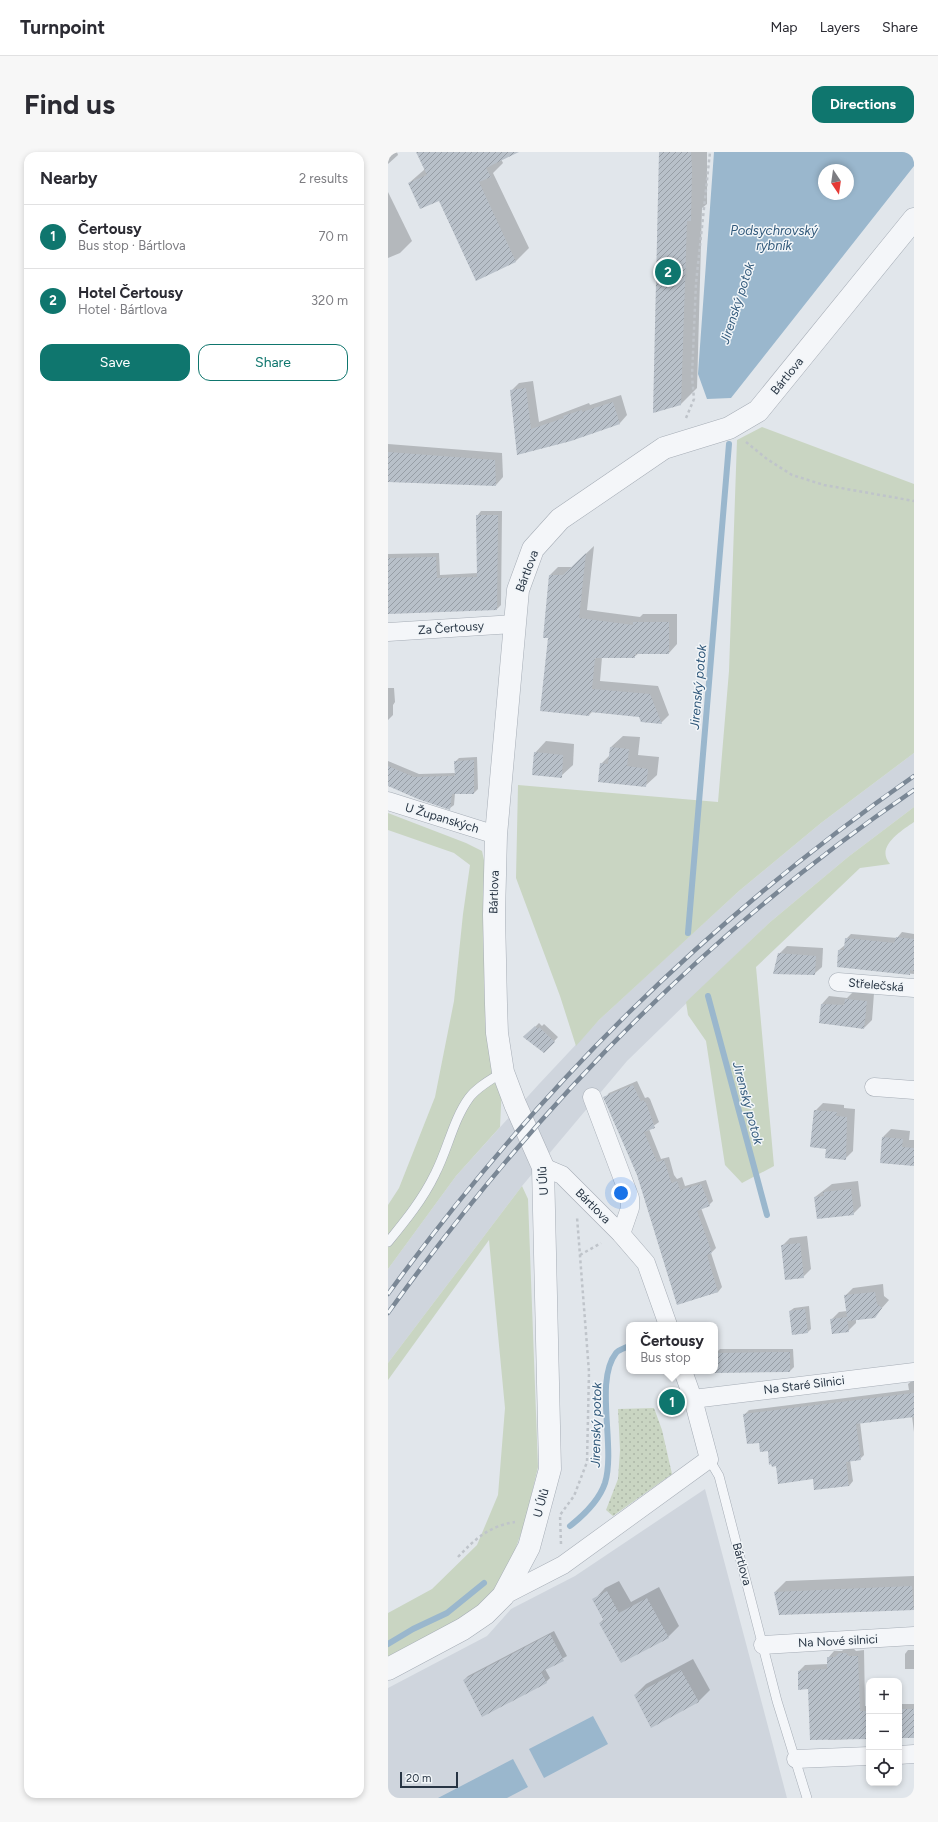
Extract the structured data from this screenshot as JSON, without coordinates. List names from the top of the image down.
{
  "streets": {
    "street": [
      "Bártlova",
      "Za Čertousy",
      "U Županských",
      "Střelečská",
      "U Úlů",
      "Na Staré Silnici",
      "Na Nové silnici"
    ]
  },
  "crossings": [
    ["Bártlova", "Za Čertousy"],
    ["Bártlova", "U Županských"],
    ["Bártlova", "U Úlů"],
    ["Bártlova", "Na Staré Silnici"],
    ["Bártlova", "Na Nové silnici"]
  ],
  "water": ["Podsychrovský rybník", "Jirenský potok"],
  "scale_bar": "20 m",
  "north": "bottom",
  "page": {
    "header": "Turnpoint",
    "nav": ["Map", "Layers", "Share"],
    "buttons": [
      "Directions",
      ["Save", "Share"]
    ],
    "title": "Find us",
    "heading": ["Nearby", "2 results"],
    "list": [
      {
        "mark": "1",
        "name": "Čertousy",
        "note": "Bus stop · Bártlova",
        "value": "70 m"
      },
      {
        "mark": "2",
        "name": "Hotel Čertousy",
        "note": "Hotel · Bártlova",
        "value": "320 m"
      }
    ],
    "pins": ["2", "1"],
    "popup": ["Čertousy", "Bus stop"],
    "map_buttons": ["+", "−"],
    "scale": "20 m"
  }
}
